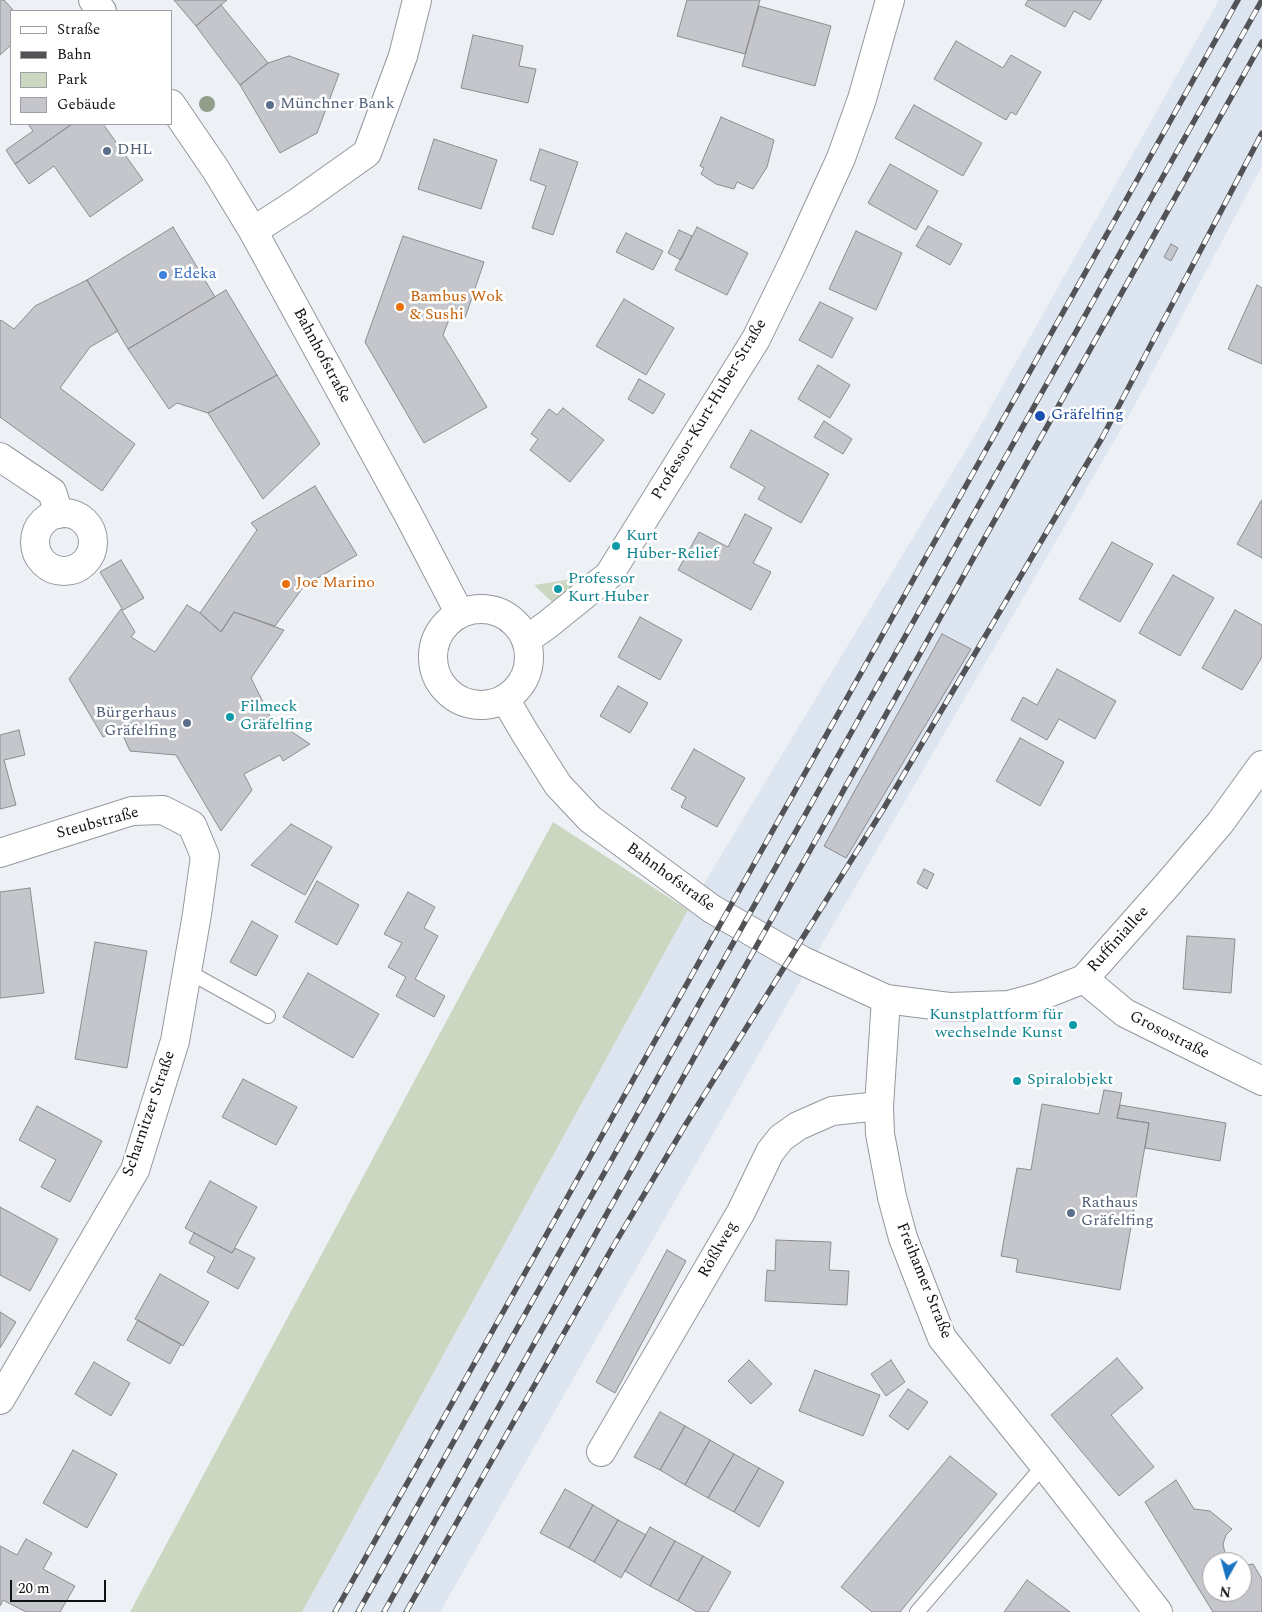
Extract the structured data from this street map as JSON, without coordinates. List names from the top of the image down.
{
  "streets": {
    "street": [
      "Bahnhofstraße",
      "Professor-Kurt-Huber-Straße",
      "Steubstraße",
      "Ruffiniallee",
      "Grosostraße",
      "Scharnitzer Straße",
      "Rößlweg",
      "Freihamer Straße"
    ]
  },
  "crossings": [
    ["Bahnhofstraße", "Professor-Kurt-Huber-Straße"],
    ["Bahnhofstraße", "Ruffiniallee"],
    ["Bahnhofstraße", "Freihamer Straße"],
    ["Steubstraße", "Scharnitzer Straße"],
    ["Ruffiniallee", "Grosostraße"],
    ["Ruffiniallee", "Freihamer Straße"],
    ["Rößlweg", "Freihamer Straße"]
  ],
  "places": [
    "Münchner Bank",
    "DHL",
    "Edeka",
    "Bambus Wok & Sushi",
    "Gräfelfing",
    "Kurt Huber-Relief",
    "Joe Marino",
    "Professor Kurt Huber",
    "Filmeck Gräfelfing",
    "Bürgerhaus Gräfelfing",
    "Kunstplattform für wechselnde Kunst",
    "Spiralobjekt",
    "Rathaus Gräfelfing"
  ],
  "legend": [
    "Straße",
    "Bahn",
    "Park",
    "Gebäude"
  ],
  "scale_bar": "20 m",
  "north": "bottom"
}
